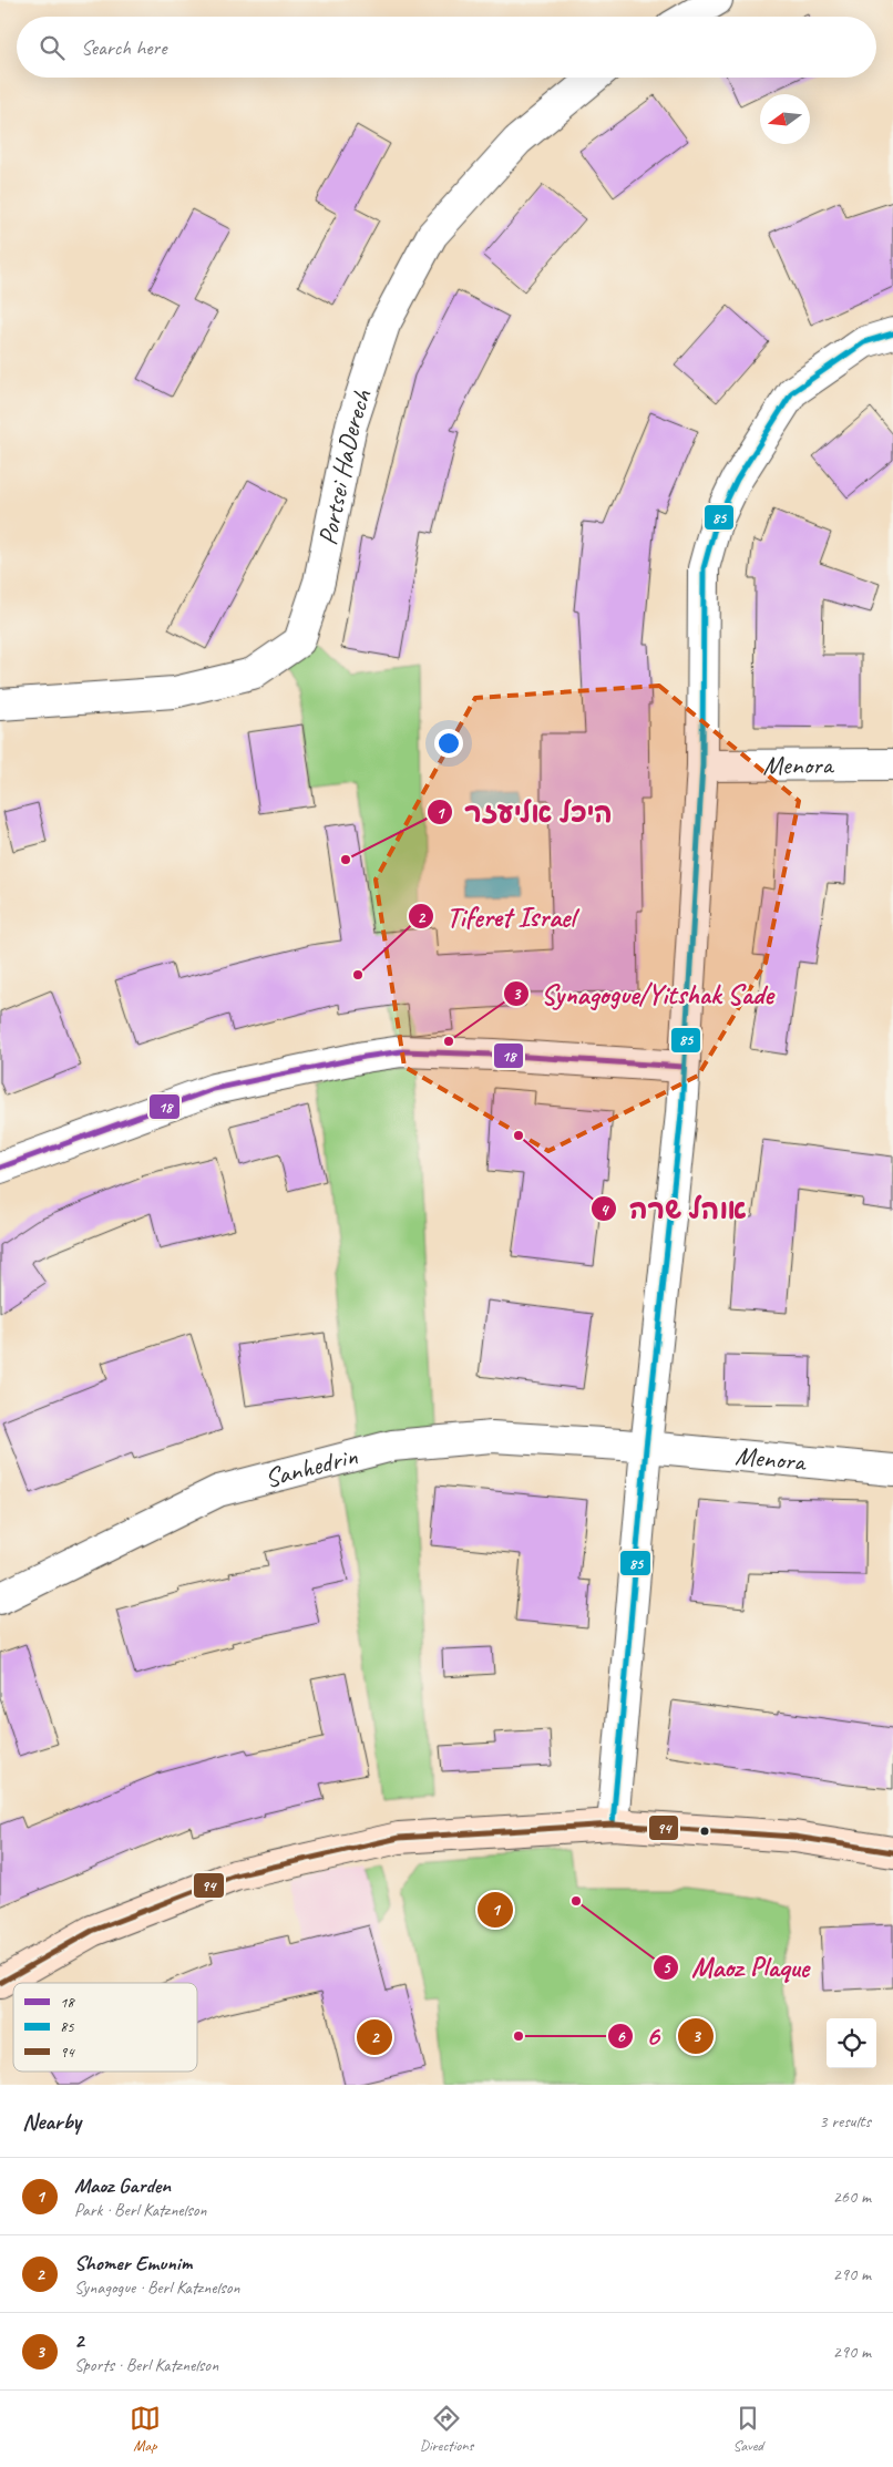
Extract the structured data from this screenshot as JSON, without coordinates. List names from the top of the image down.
{
  "streets": {
    "street": ["Portsei HaDerech", "Menora", "Sanhedrin"]
  },
  "crossings": [
    ["Menora", "Sanhedrin"]
  ],
  "places": [
    "היכל אליעזר",
    "Tiferet Israel",
    "Synagogue/Yitshak Sade",
    "אוהל שרה",
    "Maoz Plaque",
    "6"
  ],
  "lines": ["transit line 85", "transit line 18", "transit line 94"],
  "legend": ["18", "85", "94"],
  "north": "left",
  "page": {
    "search": "Search here",
    "pins": ["1", "3", "2"],
    "heading": ["Nearby", "3 results"],
    "list": [
      {
        "mark": "1",
        "name": "Maoz Garden",
        "note": "Park · Berl Katznelson",
        "value": "260 m"
      },
      {
        "mark": "2",
        "name": "Shomer Emunim",
        "note": "Synagogue · Berl Katznelson",
        "value": "290 m"
      },
      {
        "mark": "3",
        "name": "2",
        "note": "Sports · Berl Katznelson",
        "value": "290 m"
      }
    ],
    "nav": ["Map", "Directions", "Saved"]
  }
}
